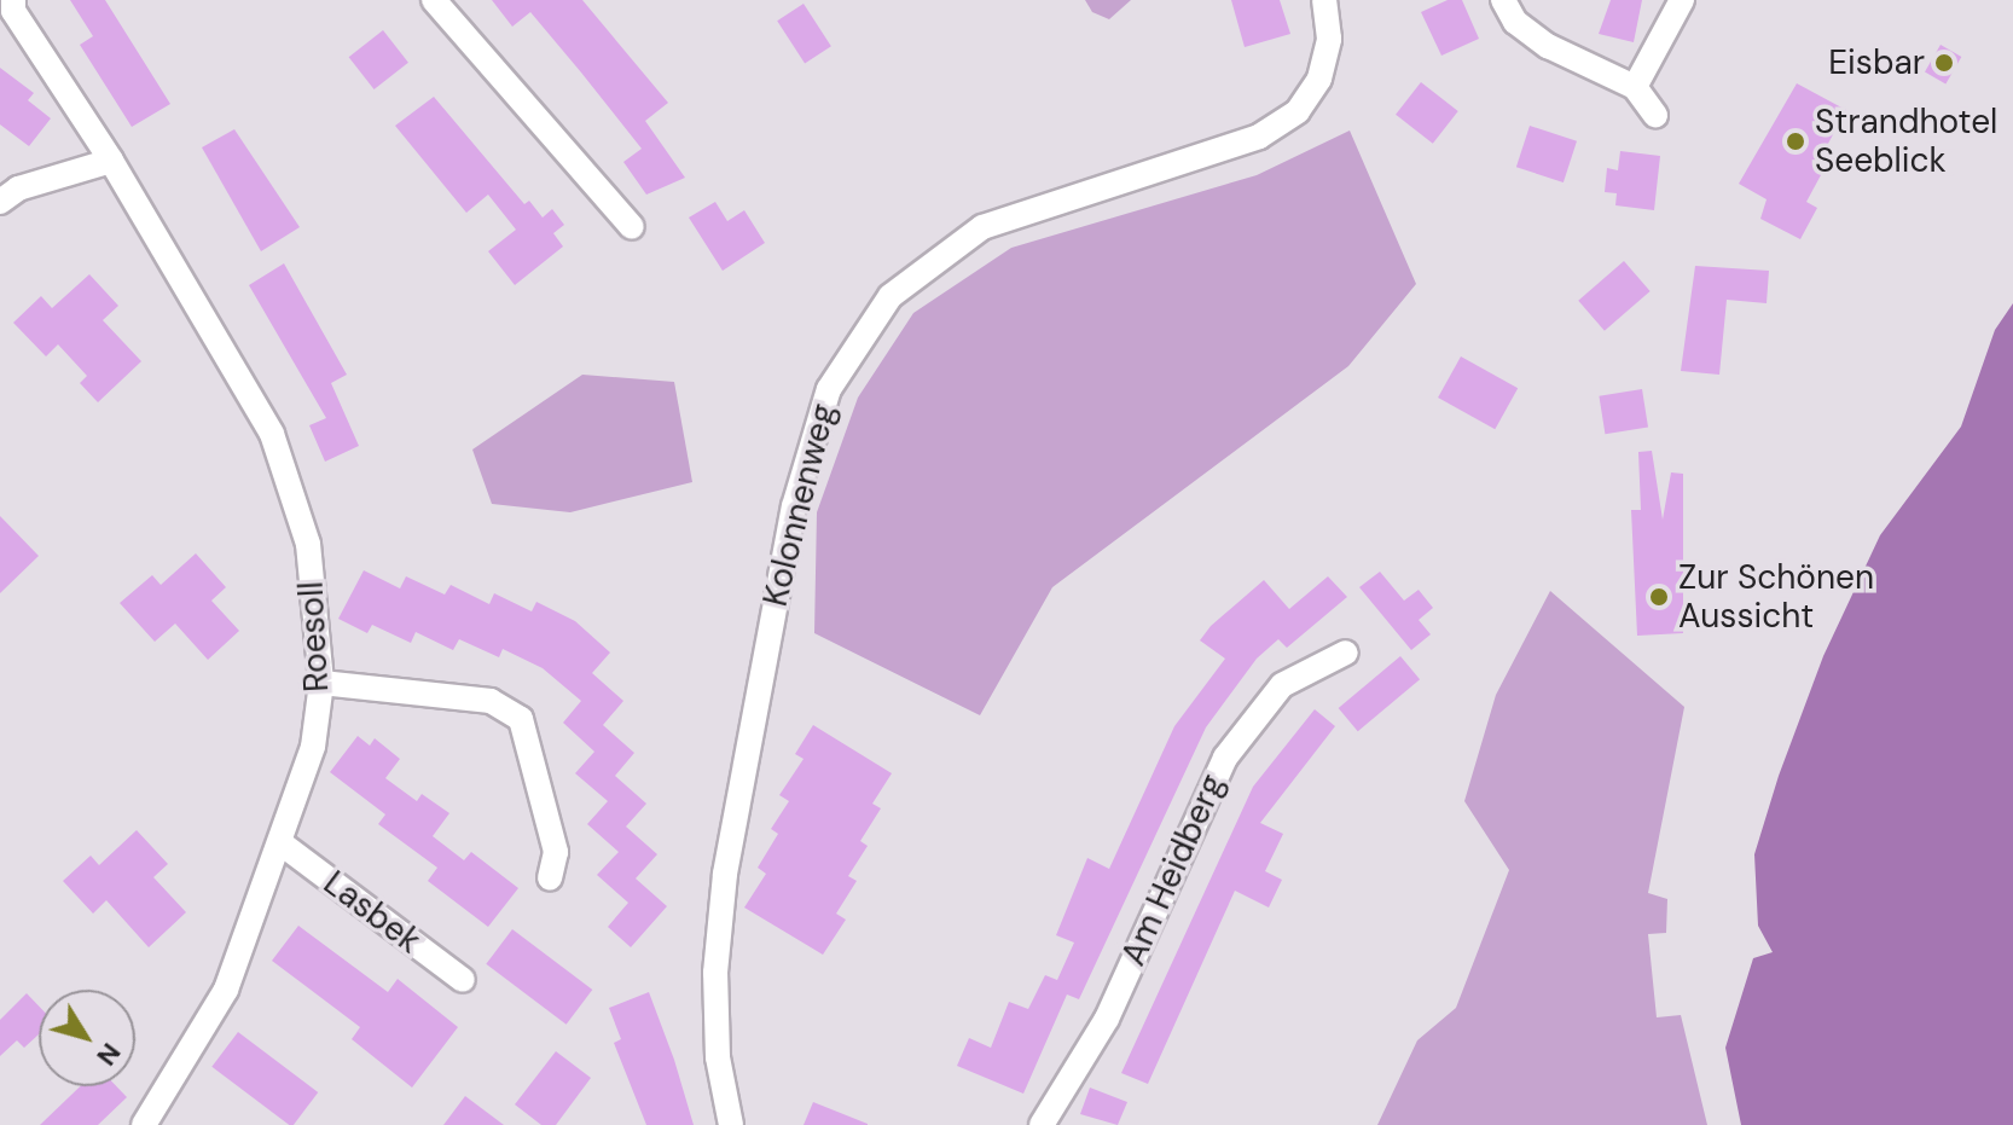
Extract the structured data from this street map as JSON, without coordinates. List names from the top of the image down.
{
  "streets": {
    "street": [
      "Kolonnenweg",
      "Roesoll",
      "Am Heidberg",
      "Lasbek"
    ]
  },
  "crossings": [
    ["Roesoll", "Lasbek"]
  ],
  "places": ["Eisbar", "Strandhotel Seeblick", "Zur Schönen Aussicht"],
  "north": "bottom right"
}
